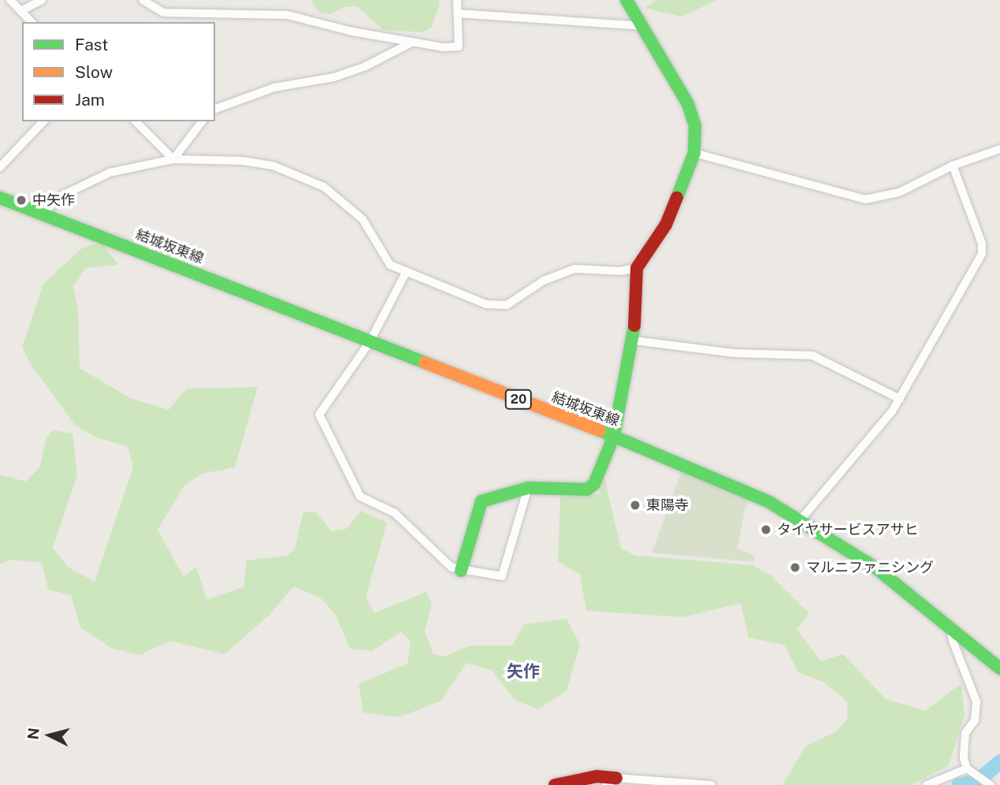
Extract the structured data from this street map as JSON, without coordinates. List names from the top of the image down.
{
  "streets": {
    "main road": ["結城坂東線", "20"]
  },
  "districts": ["矢作"],
  "places": [
    "中矢作",
    "東陽寺",
    "タイヤサービスアサヒ",
    "マルニファニシング"
  ],
  "legend": ["Fast", "Slow", "Jam"],
  "north": "left"
}
